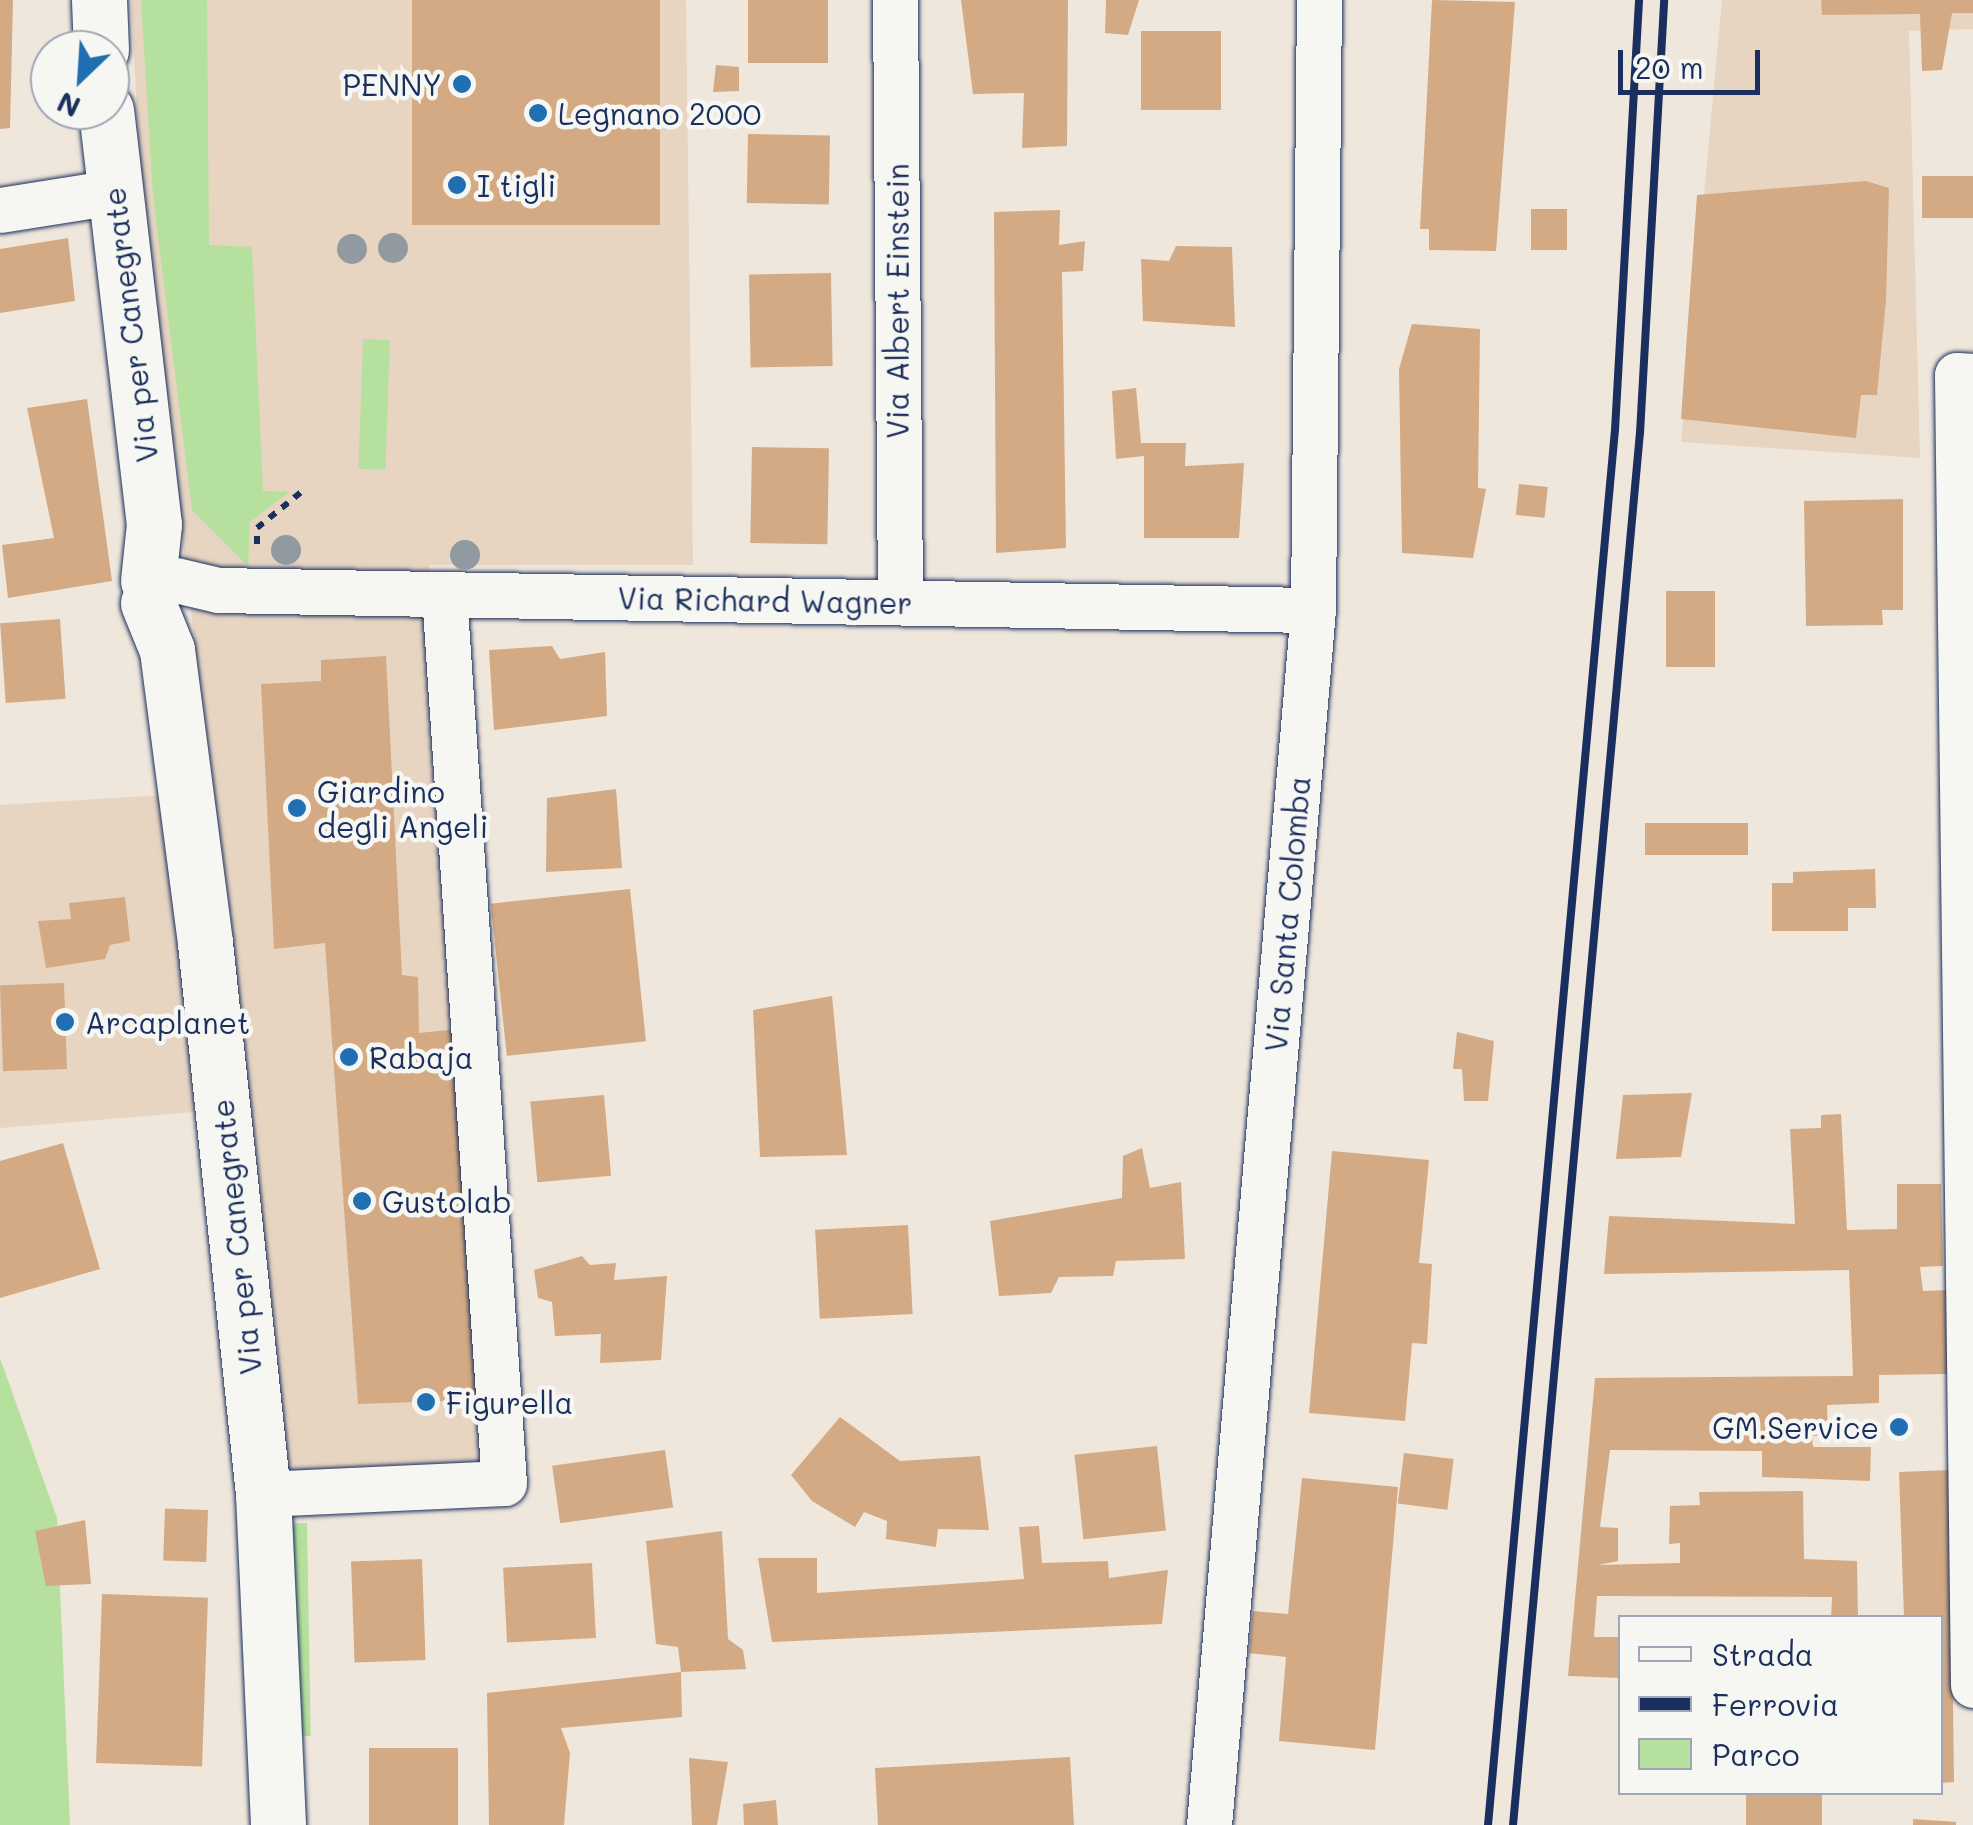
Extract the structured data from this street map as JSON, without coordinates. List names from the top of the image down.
{
  "streets": {
    "street": [
      "Via Albert Einstein",
      "Via per Canegrate",
      "Via Richard Wagner",
      "Via Santa Colomba"
    ]
  },
  "crossings": [
    ["Via Albert Einstein", "Via Richard Wagner"],
    ["Via per Canegrate", "Via Richard Wagner"],
    ["Via Richard Wagner", "Via Santa Colomba"]
  ],
  "places": [
    "PENNY",
    "Legnano 2000",
    "I tigli",
    "Giardino degli Angeli",
    "Arcaplanet",
    "Rabaja",
    "Gustolab",
    "Figurella",
    "GM.Service"
  ],
  "legend": ["Strada", "Ferrovia", "Parco"],
  "scale_bar": "20 m",
  "north": "bottom left"
}
